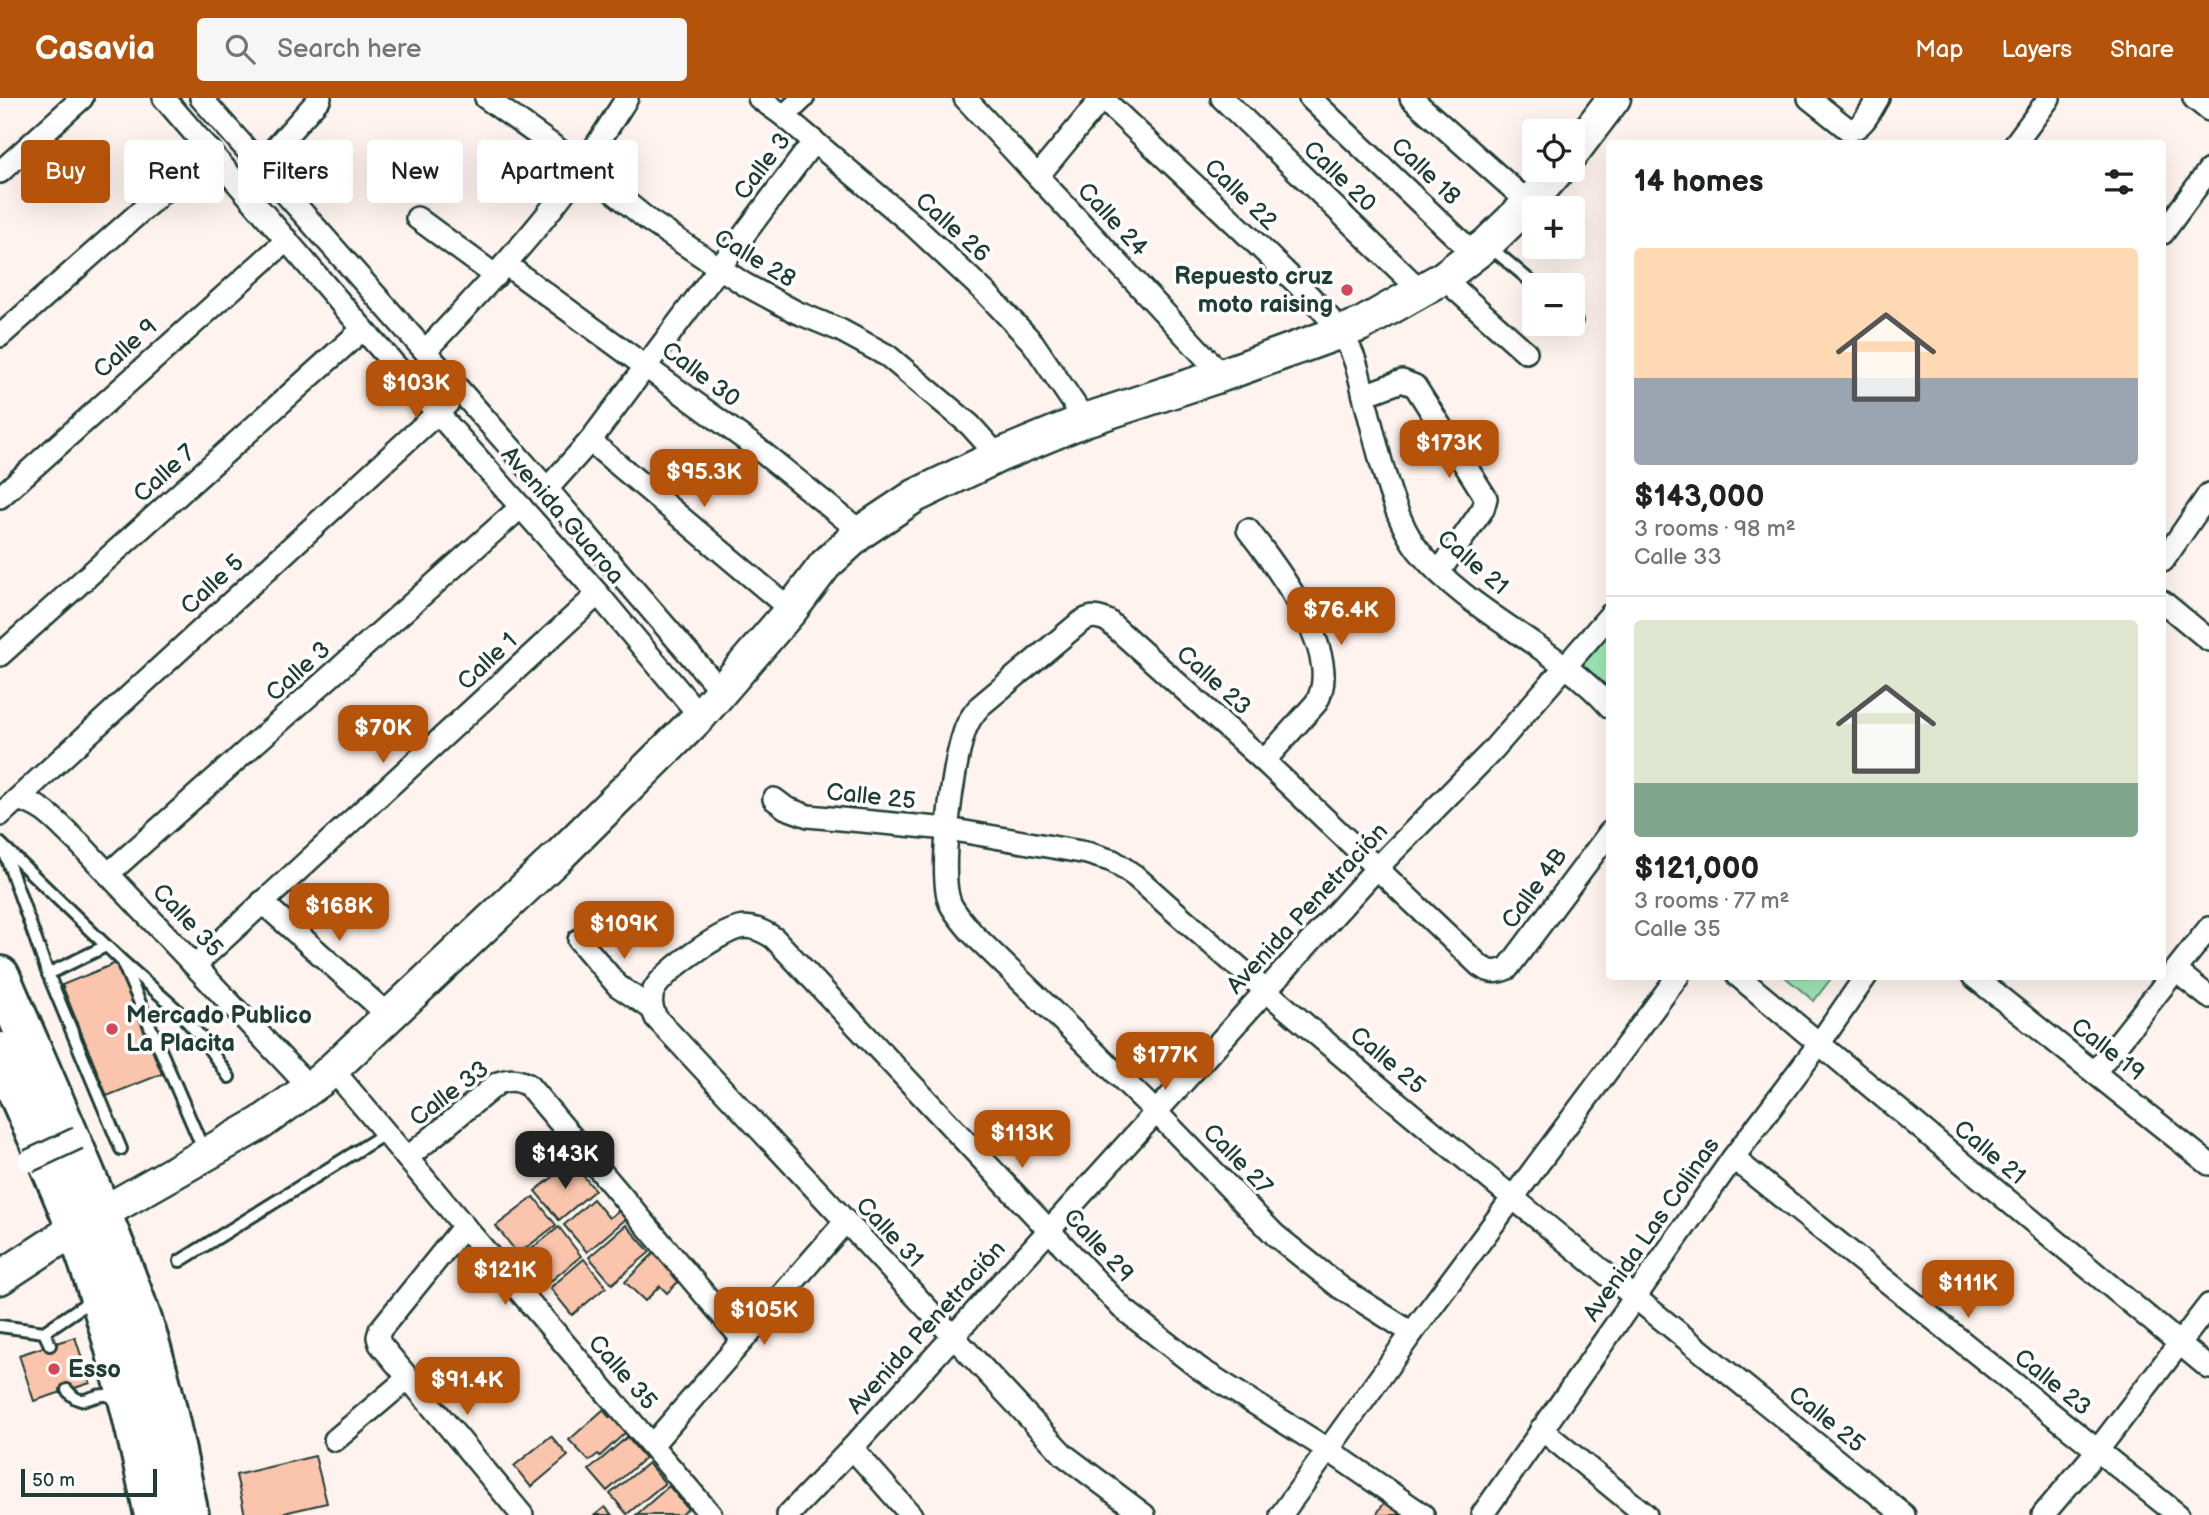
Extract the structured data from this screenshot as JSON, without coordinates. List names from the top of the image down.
{
  "streets": {
    "street": [
      "Calle 3",
      "Calle 18",
      "Calle 20",
      "Calle 22",
      "Calle 24",
      "Calle 26",
      "Calle 28",
      "Calle 9",
      "Calle 30",
      "Calle 7",
      "Avenida Guaroa",
      "Calle 21",
      "Calle 5",
      "Calle 1",
      "Calle 23",
      "Calle 25",
      "Calle 4B",
      "Avenida Penetración",
      "Calle 35",
      "Calle 19",
      "Calle 33",
      "Calle 27",
      "Avenida Las Colinas",
      "Calle 31",
      "Calle 29"
    ]
  },
  "crossings": [
    ["Calle 3", "Calle 26"],
    ["Calle 3", "Calle 28"],
    ["Calle 3", "Calle 30"],
    ["Calle 3", "Avenida Guaroa"],
    ["Calle 3", "Calle 35"],
    ["Calle 22", "Calle 21"],
    ["Calle 9", "Avenida Guaroa"],
    ["Calle 7", "Avenida Guaroa"],
    ["Avenida Guaroa", "Calle 5"],
    ["Avenida Guaroa", "Calle 1"],
    ["Calle 21", "Avenida Penetración"],
    ["Calle 21", "Avenida Las Colinas"],
    ["Calle 5", "Calle 35"],
    ["Calle 1", "Calle 35"],
    ["Calle 23", "Calle 25"],
    ["Calle 23", "Calle 4B"],
    ["Calle 23", "Avenida Penetración"],
    ["Calle 23", "Calle 27"],
    ["Calle 23", "Avenida Las Colinas"],
    ["Calle 25", "Avenida Penetración"],
    ["Calle 25", "Calle 27"],
    ["Calle 25", "Avenida Las Colinas"],
    ["Avenida Penetración", "Calle 27"],
    ["Avenida Penetración", "Calle 31"],
    ["Avenida Penetración", "Calle 29"],
    ["Calle 35", "Calle 33"],
    ["Calle 31", "Calle 29"]
  ],
  "places": ["Repuesto cruz moto raising", "Mercado Publico La Placita", "Esso"],
  "scale_bar": "50 m",
  "page": {
    "header": "Casavia",
    "search": "Search here",
    "nav": ["Map", "Layers", "Share"],
    "map_buttons": ["+", "−"],
    "chip": [
      "Buy",
      "Rent",
      "Filters",
      "New",
      "Apartment"
    ],
    "heading": "14 homes",
    "list": [
      {
        "name": "$143,000",
        "note": "3 rooms · 98 m² · Calle 33"
      },
      {
        "name": "$121,000",
        "note": "3 rooms · 77 m² · Calle 35"
      }
    ],
    "price": [
      "$103K",
      "$173K",
      "$95.3K",
      "$76.4K",
      "$70K",
      "$168K",
      "$109K",
      "$177K",
      "$113K",
      "$143K",
      "$121K",
      "$111K",
      "$105K",
      "$91.4K"
    ],
    "scale": "50 m"
  }
}
